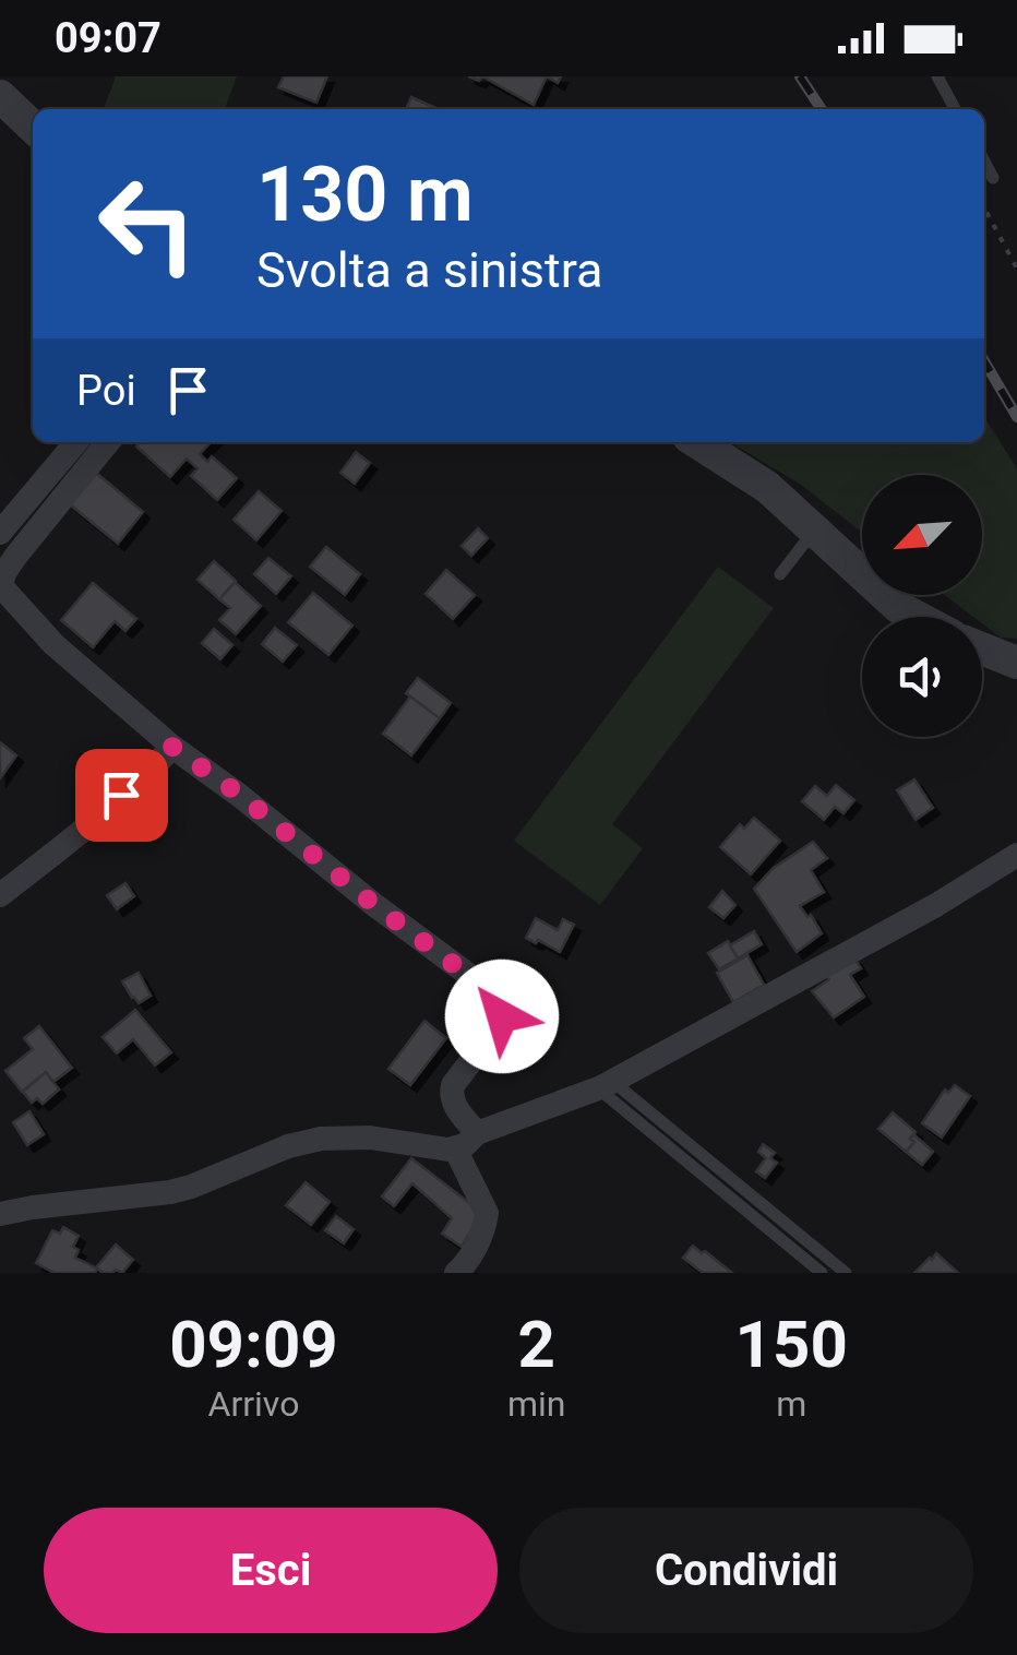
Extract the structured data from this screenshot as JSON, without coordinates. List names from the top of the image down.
{
  "north": "bottom left",
  "page": {
    "status": "09:07",
    "turn": ["130 m", "Svolta a sinistra"],
    "then": "Poi",
    "eta": [
      "09:09",
      "Arrivo",
      "2",
      "min",
      "150",
      "m"
    ],
    "buttons": ["Esci", "Condividi"]
  }
}
